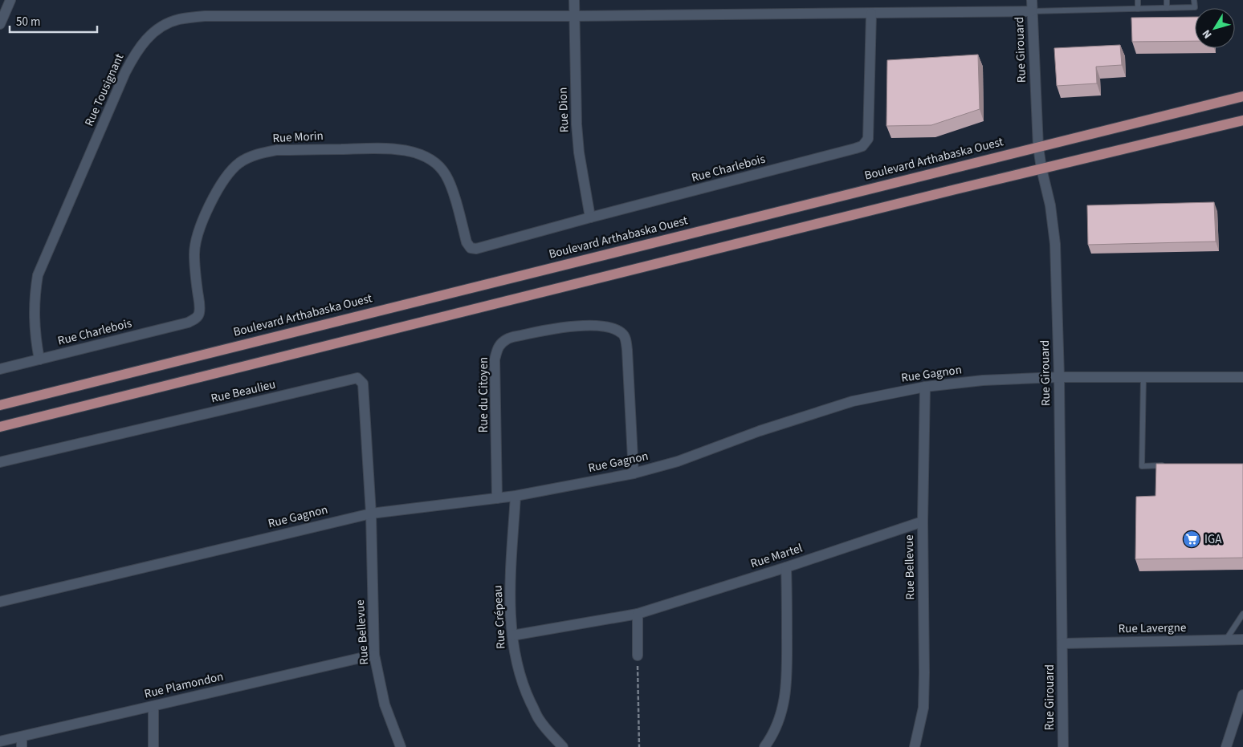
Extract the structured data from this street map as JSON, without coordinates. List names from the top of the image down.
{
  "streets": {
    "main road": ["Boulevard Arthabaska Ouest"],
    "street": [
      "Rue Girouard",
      "Rue Tousignant",
      "Rue Dion",
      "Rue Morin",
      "Rue Charlebois",
      "Rue Gagnon",
      "Rue Beaulieu",
      "Rue du Citoyen",
      "Rue Martel",
      "Rue Bellevue",
      "Rue Crépeau",
      "Rue Lavergne",
      "Rue Plamondon"
    ]
  },
  "crossings": [
    ["Rue Girouard", "Rue Tousignant"],
    ["Rue Girouard", "Boulevard Arthabaska Ouest"],
    ["Rue Girouard", "Rue Gagnon"],
    ["Rue Girouard", "Rue Lavergne"],
    ["Rue Tousignant", "Rue Dion"],
    ["Rue Tousignant", "Rue Charlebois"],
    ["Rue Dion", "Rue Charlebois"],
    ["Rue Morin", "Rue Charlebois"],
    ["Rue Gagnon", "Rue Beaulieu"],
    ["Rue Gagnon", "Rue du Citoyen"],
    ["Rue Gagnon", "Rue Bellevue"],
    ["Rue Gagnon", "Rue Crépeau"],
    ["Rue Beaulieu", "Rue Bellevue"],
    ["Rue Martel", "Rue Bellevue"],
    ["Rue Martel", "Rue Crépeau"],
    ["Rue Bellevue", "Rue Plamondon"]
  ],
  "places": {
    "supermarket": ["IGA"]
  },
  "scale_bar": "50 m",
  "north": "bottom left"
}
